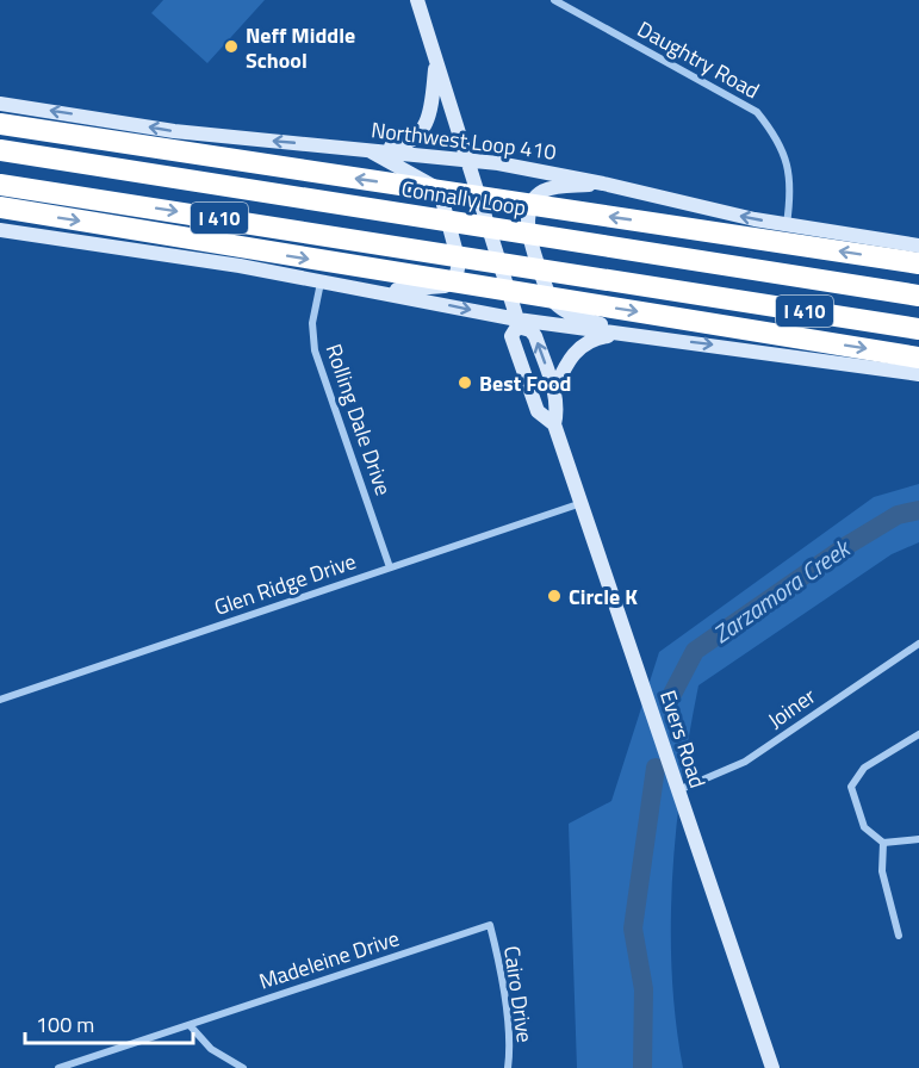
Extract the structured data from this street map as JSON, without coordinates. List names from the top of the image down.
{
  "streets": {
    "highway": ["Connally Loop", "I 410"],
    "main road": ["Northwest Loop 410", "Evers Road"],
    "street": [
      "Daughtry Road",
      "Rolling Dale Drive",
      "Glen Ridge Drive",
      "Joiner",
      "Madeleine Drive",
      "Cairo Drive"
    ]
  },
  "crossings": [
    ["Daughtry Road", "Northwest Loop 410"],
    ["Northwest Loop 410", "Evers Road"],
    ["Rolling Dale Drive", "Glen Ridge Drive"],
    ["Glen Ridge Drive", "Evers Road"],
    ["Joiner", "Evers Road"],
    ["Madeleine Drive", "Cairo Drive"]
  ],
  "water": ["Zarzamora Creek"],
  "places": ["Neff Middle School", "Best Food", "Circle K"],
  "scale_bar": "100 m"
}
